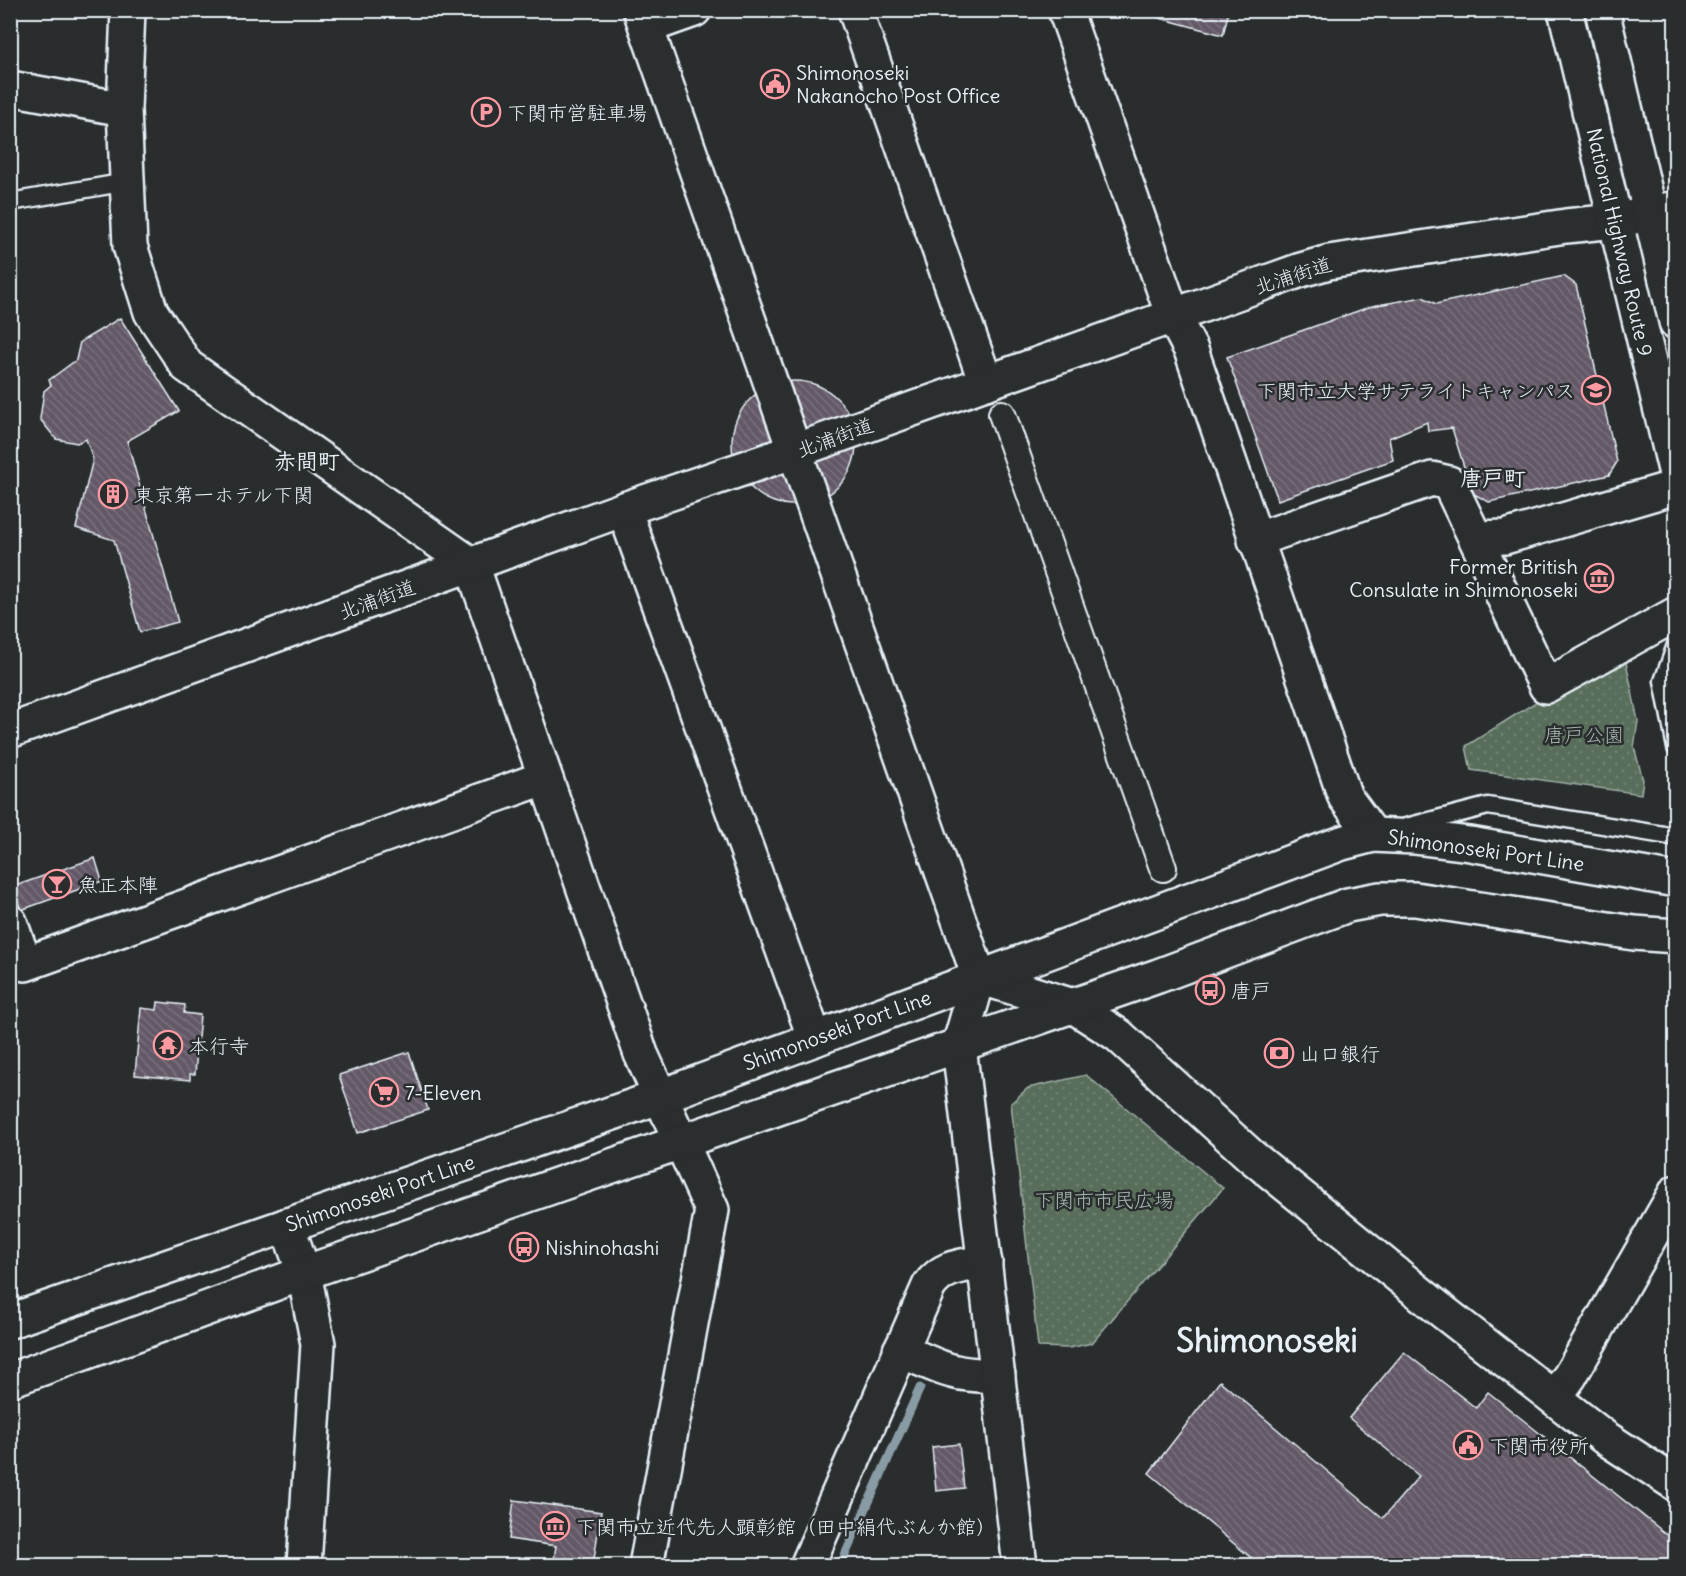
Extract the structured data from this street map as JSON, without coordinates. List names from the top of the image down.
{
  "streets": {
    "main road": ["National Highway Route 9", "北浦街道", "Shimonoseki Port Line"]
  },
  "crossings": [
    ["National Highway Route 9", "北浦街道"]
  ],
  "districts": ["赤間町", "唐戸町", "Shimonoseki"],
  "parks": ["唐戸公園", "下関市市民広場"],
  "places": {
    "public building": ["Shimonoseki Nakanocho Post Office", "下関市役所"],
    "parking": ["下関市営駐車場"],
    "school or university": ["下関市立大学サテライトキャンパス"],
    "building": ["東京第一ホテル下関"],
    "museum": ["Former British Consulate in Shimonoseki", "下関市立近代先人顕彰館（田中絹代ぶんか館）"],
    "bar": ["魚正本陣"],
    "bus stop": ["唐戸", "Nishinohashi"],
    "temple": ["本行寺"],
    "bank": ["山口銀行"],
    "supermarket": ["7-Eleven"]
  }
}
